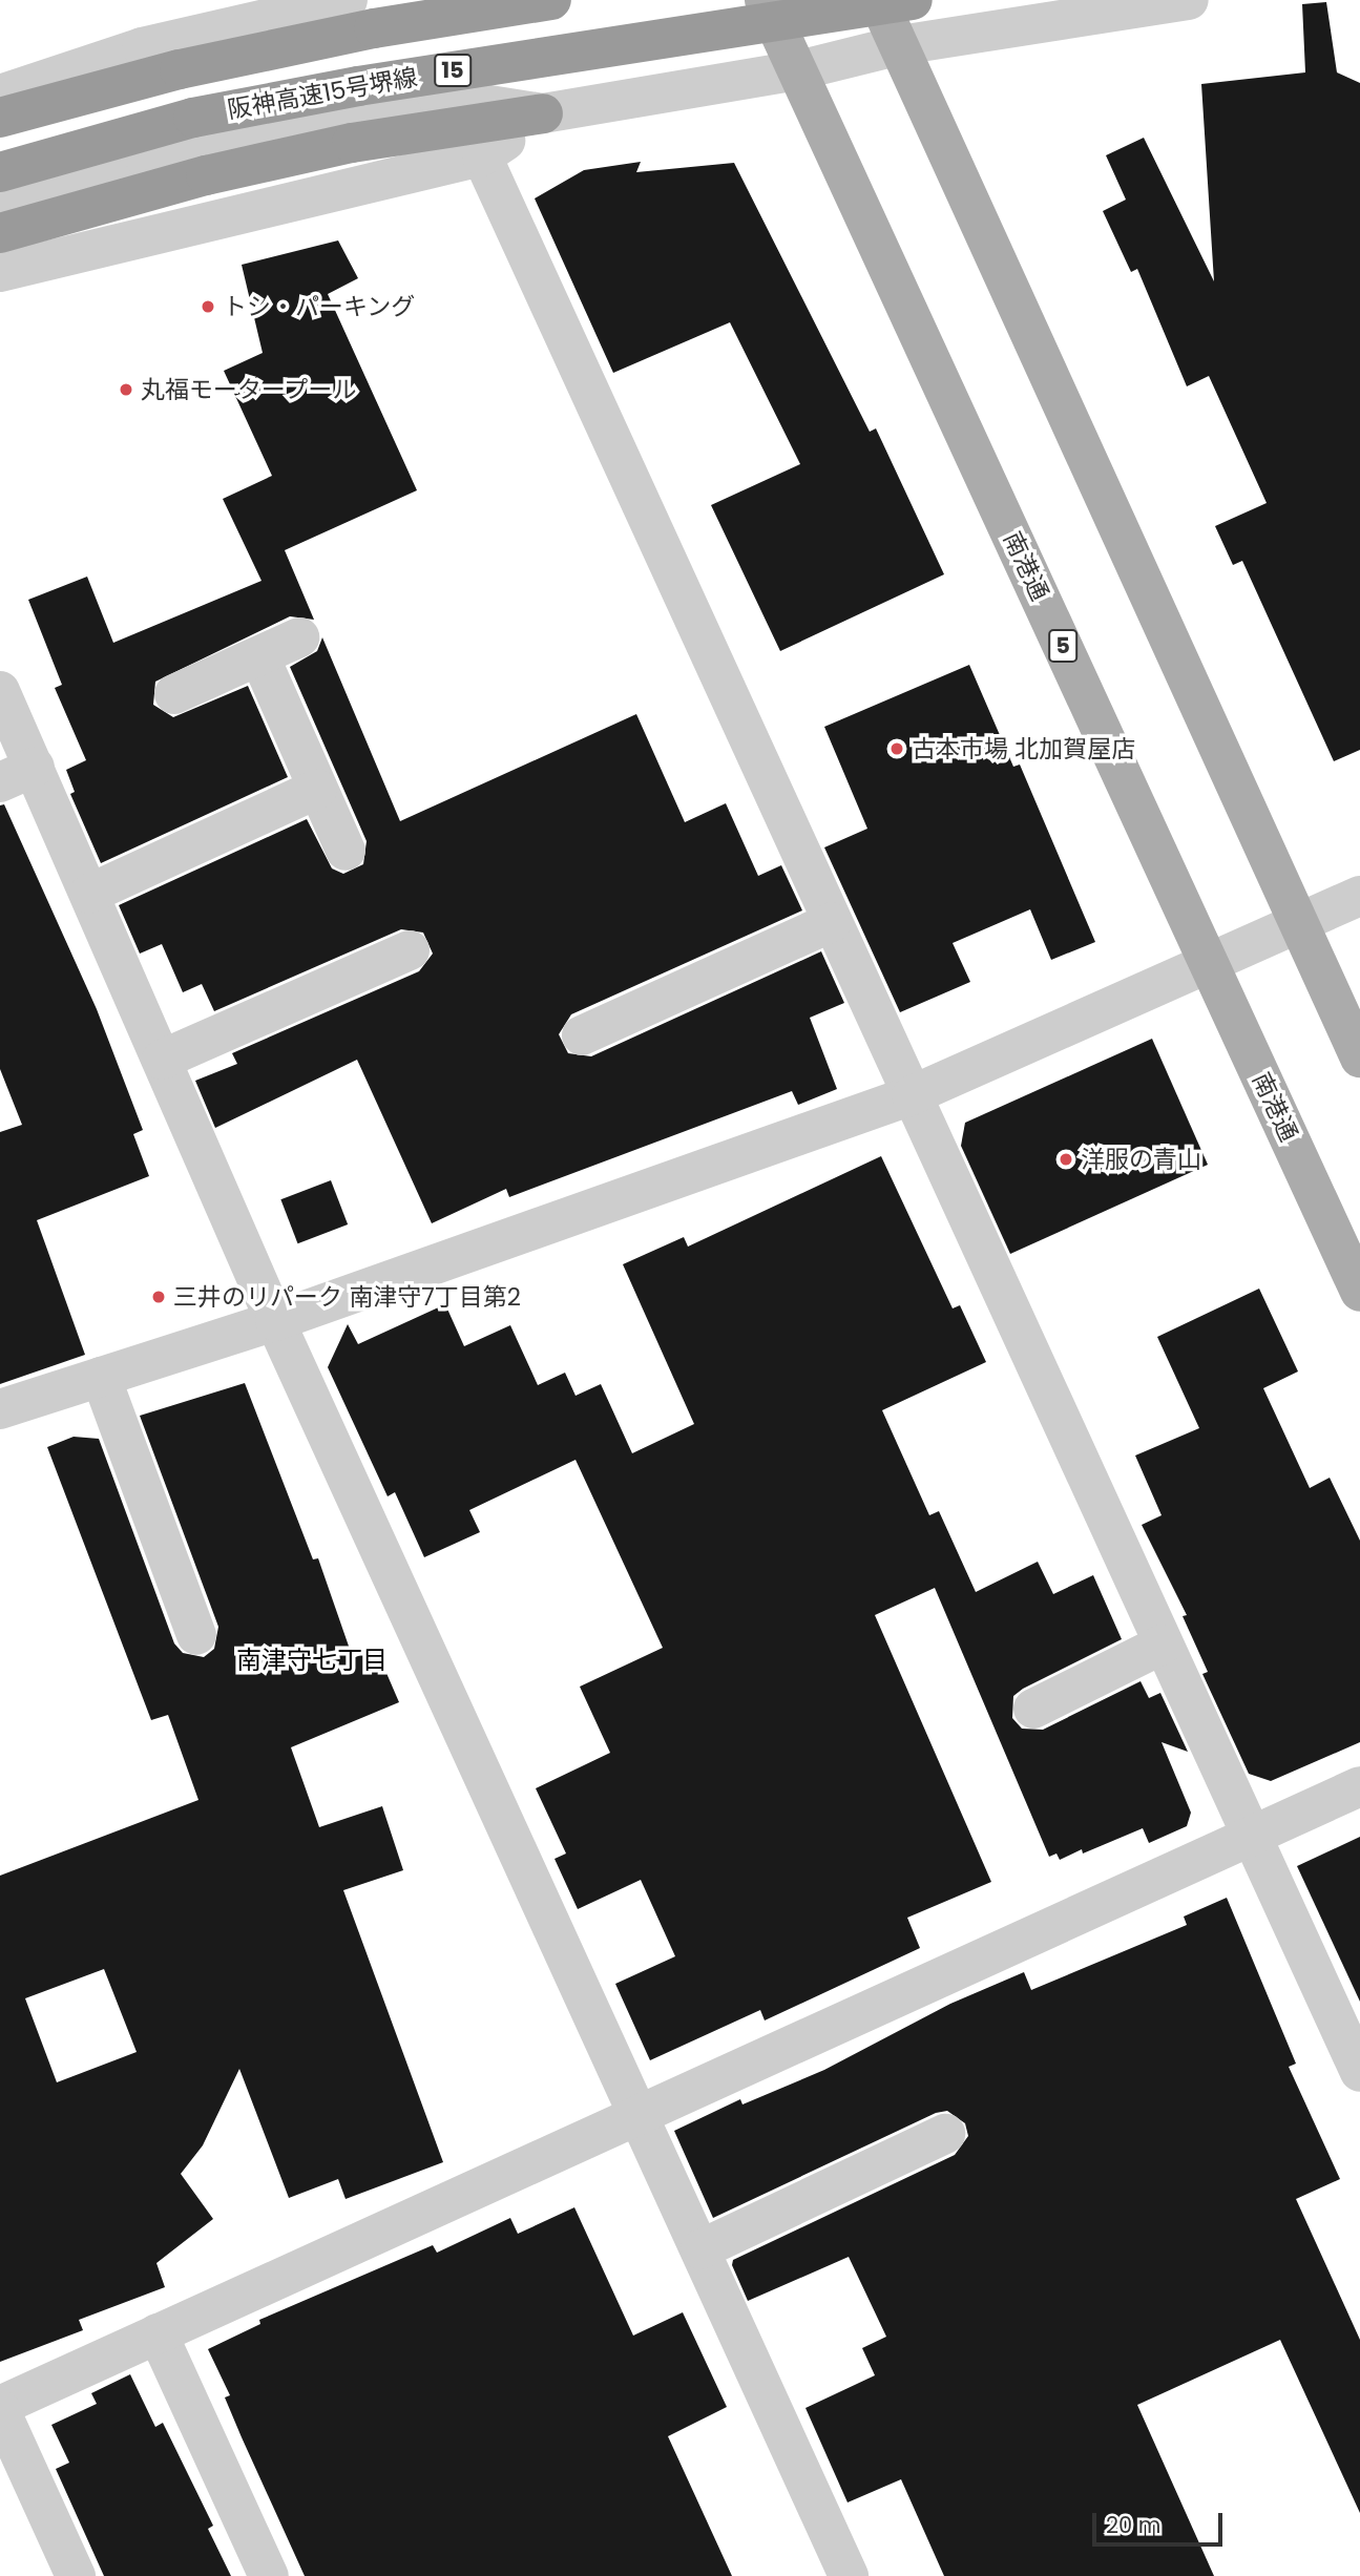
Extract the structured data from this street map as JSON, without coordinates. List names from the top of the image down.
{
  "streets": {
    "highway": ["15", "阪神高速15号堺線"],
    "main road": ["南港通", "5"]
  },
  "districts": ["南津守七丁目"],
  "places": [
    "トシ・パーキング",
    "丸福モータープール",
    "古本市場 北加賀屋店",
    "洋服の青山",
    "三井のリパーク 南津守7丁目第2"
  ],
  "scale_bar": "20 m"
}
